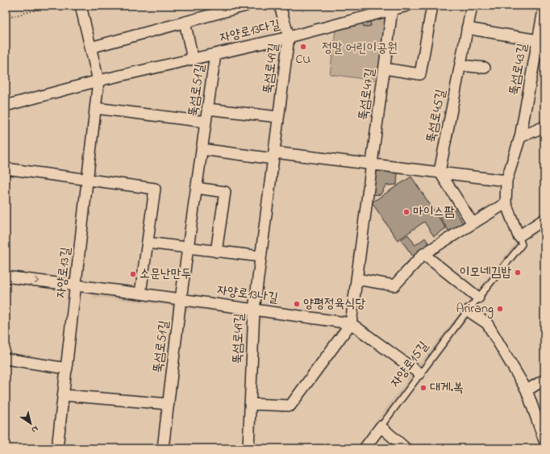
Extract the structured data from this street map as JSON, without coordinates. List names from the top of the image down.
{
  "streets": {
    "street": [
      "자양로13다길",
      "뚝섬로49길",
      "뚝섬로43길",
      "뚝섬로51길",
      "뚝섬로47길",
      "뚝섬로45길",
      "자양로13길",
      "자양로13나길",
      "자양로15길"
    ]
  },
  "crossings": [
    ["자양로13다길", "뚝섬로49길"],
    ["자양로13다길", "뚝섬로51길"],
    ["자양로13다길", "뚝섬로47길"],
    ["자양로13다길", "자양로13길"],
    ["뚝섬로49길", "자양로13나길"],
    ["뚝섬로43길", "자양로15길"],
    ["뚝섬로51길", "자양로13나길"],
    ["뚝섬로47길", "자양로13나길"],
    ["자양로13길", "자양로13나길"],
    ["자양로13나길", "자양로15길"]
  ],
  "parks": ["정말 어린이공원"],
  "places": [
    "CU",
    "마이스팜",
    "이모네김밥",
    "소문난만두",
    "양평정육식당",
    "Arirang",
    "대게.복"
  ],
  "north": "bottom right"
}
